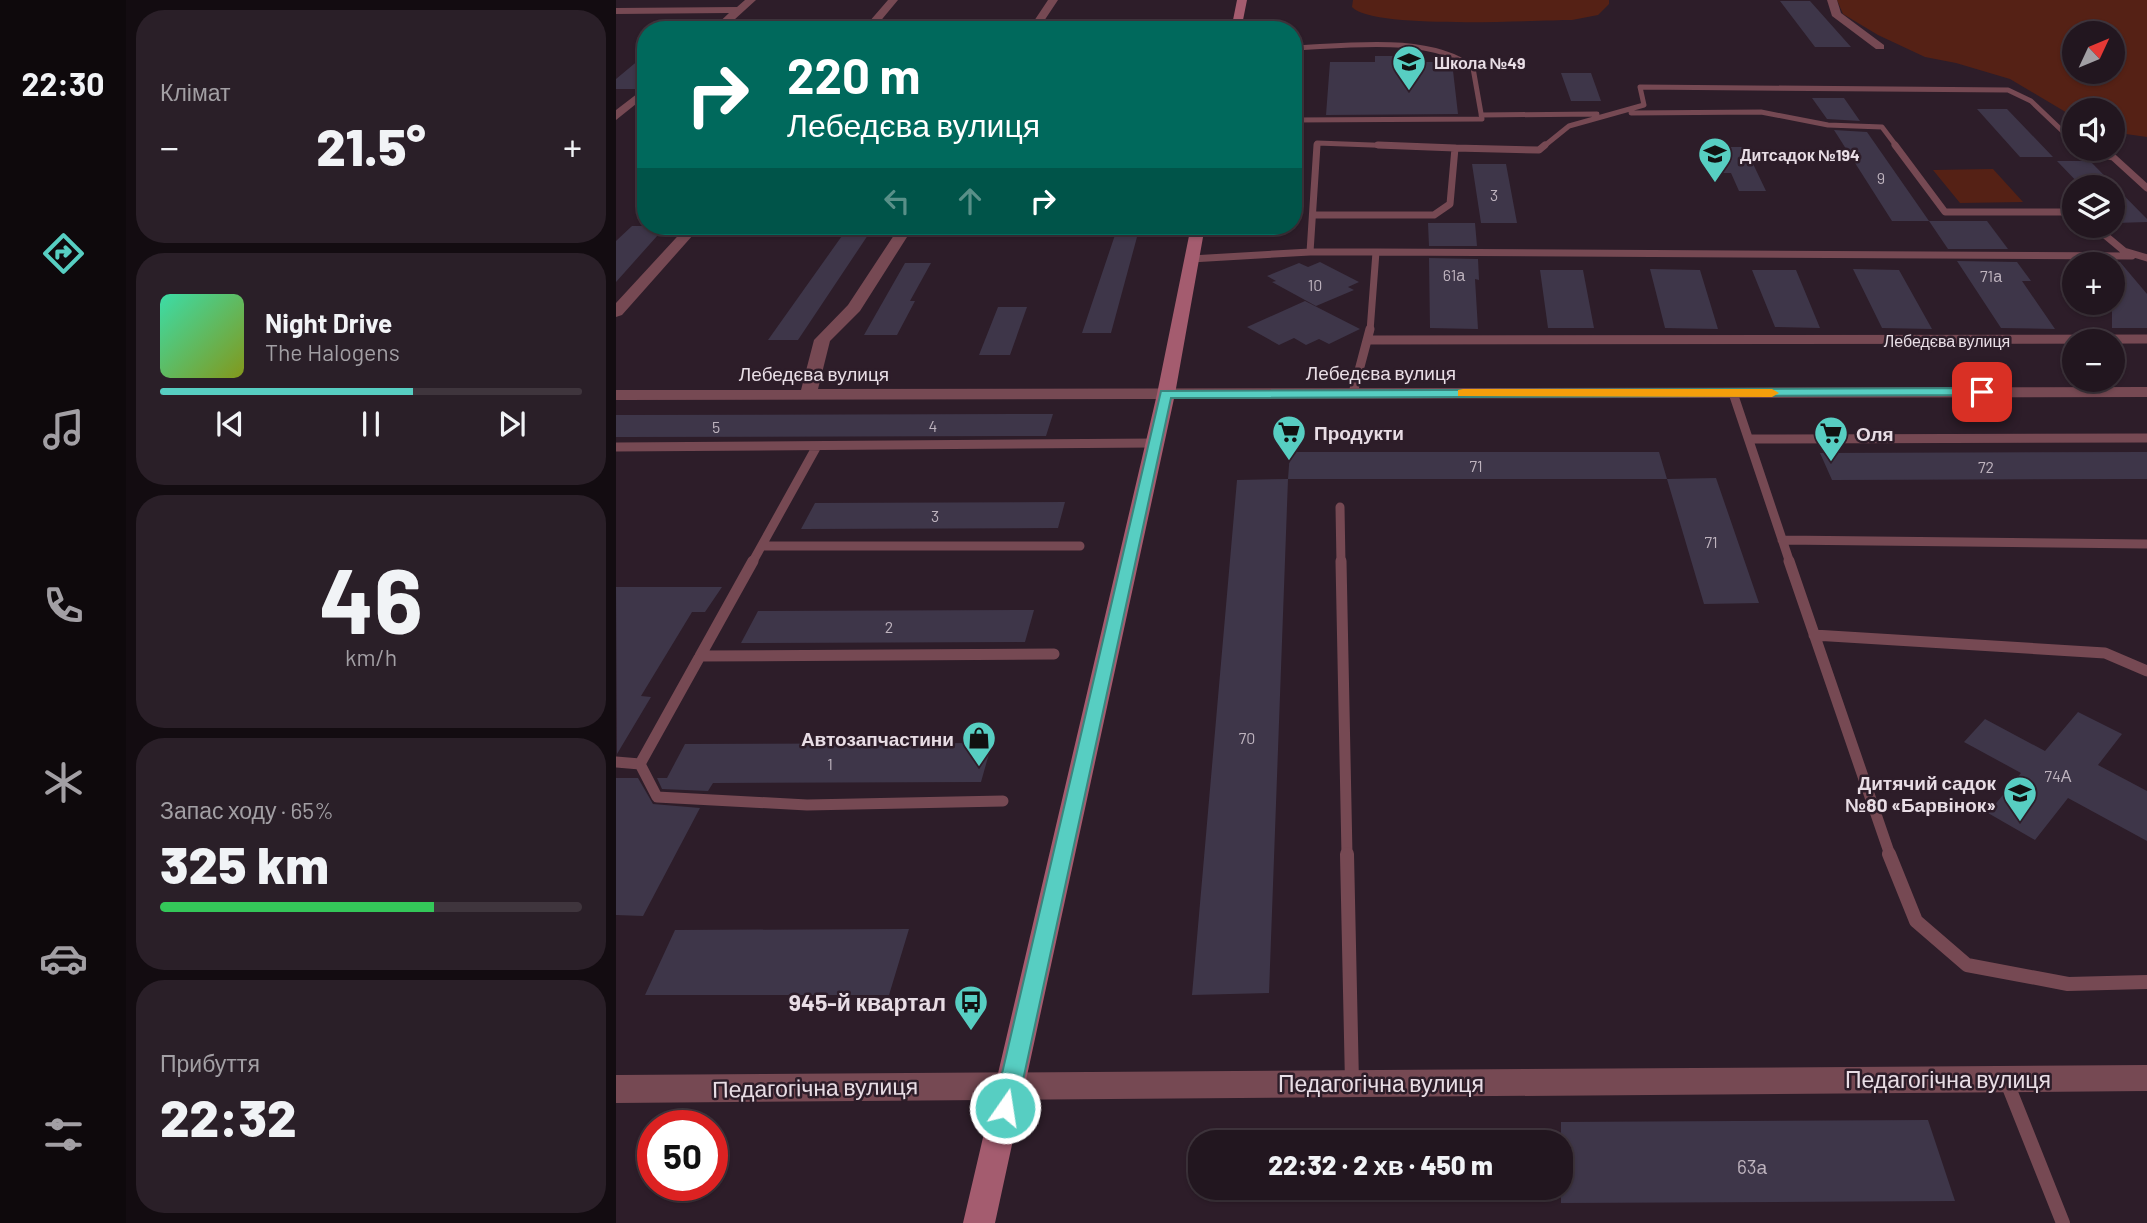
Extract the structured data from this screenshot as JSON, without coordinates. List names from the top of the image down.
{
  "streets": {
    "street": ["Лебедєва вулиця", "Педагогічна вулиця"]
  },
  "places": {
    "school or university": ["Школа №49", "Дитсадок №194", "Дитячий садок №80 «Барвінок»"],
    "supermarket": ["Продукти", "Оля"],
    "shop": ["Автозапчастини"],
    "bus stop": ["945-й квартал"]
  },
  "house_numbers": [
    "9",
    "3",
    "61а",
    "71а",
    "10",
    "4",
    "5",
    "71",
    "72",
    "3",
    "71",
    "2",
    "70",
    "1",
    "74А",
    "63а"
  ],
  "north": "top right",
  "page": {
    "tabs": "22:30",
    "tile": [
      "Клімат",
      ["46", "km/h"],
      ["Запас ходу · 65%", "325 km"],
      ["Прибуття", "22:32"]
    ],
    "map_buttons": ["+", "−"],
    "turn": ["220 m", "Лебедєва вулиця"],
    "heat": ["−", "21.5°", "+"],
    "song": ["Night Drive", "The Halogens"],
    "limit": "50",
    "trip": "22:32 · 2 хв · 450 m"
  }
}
